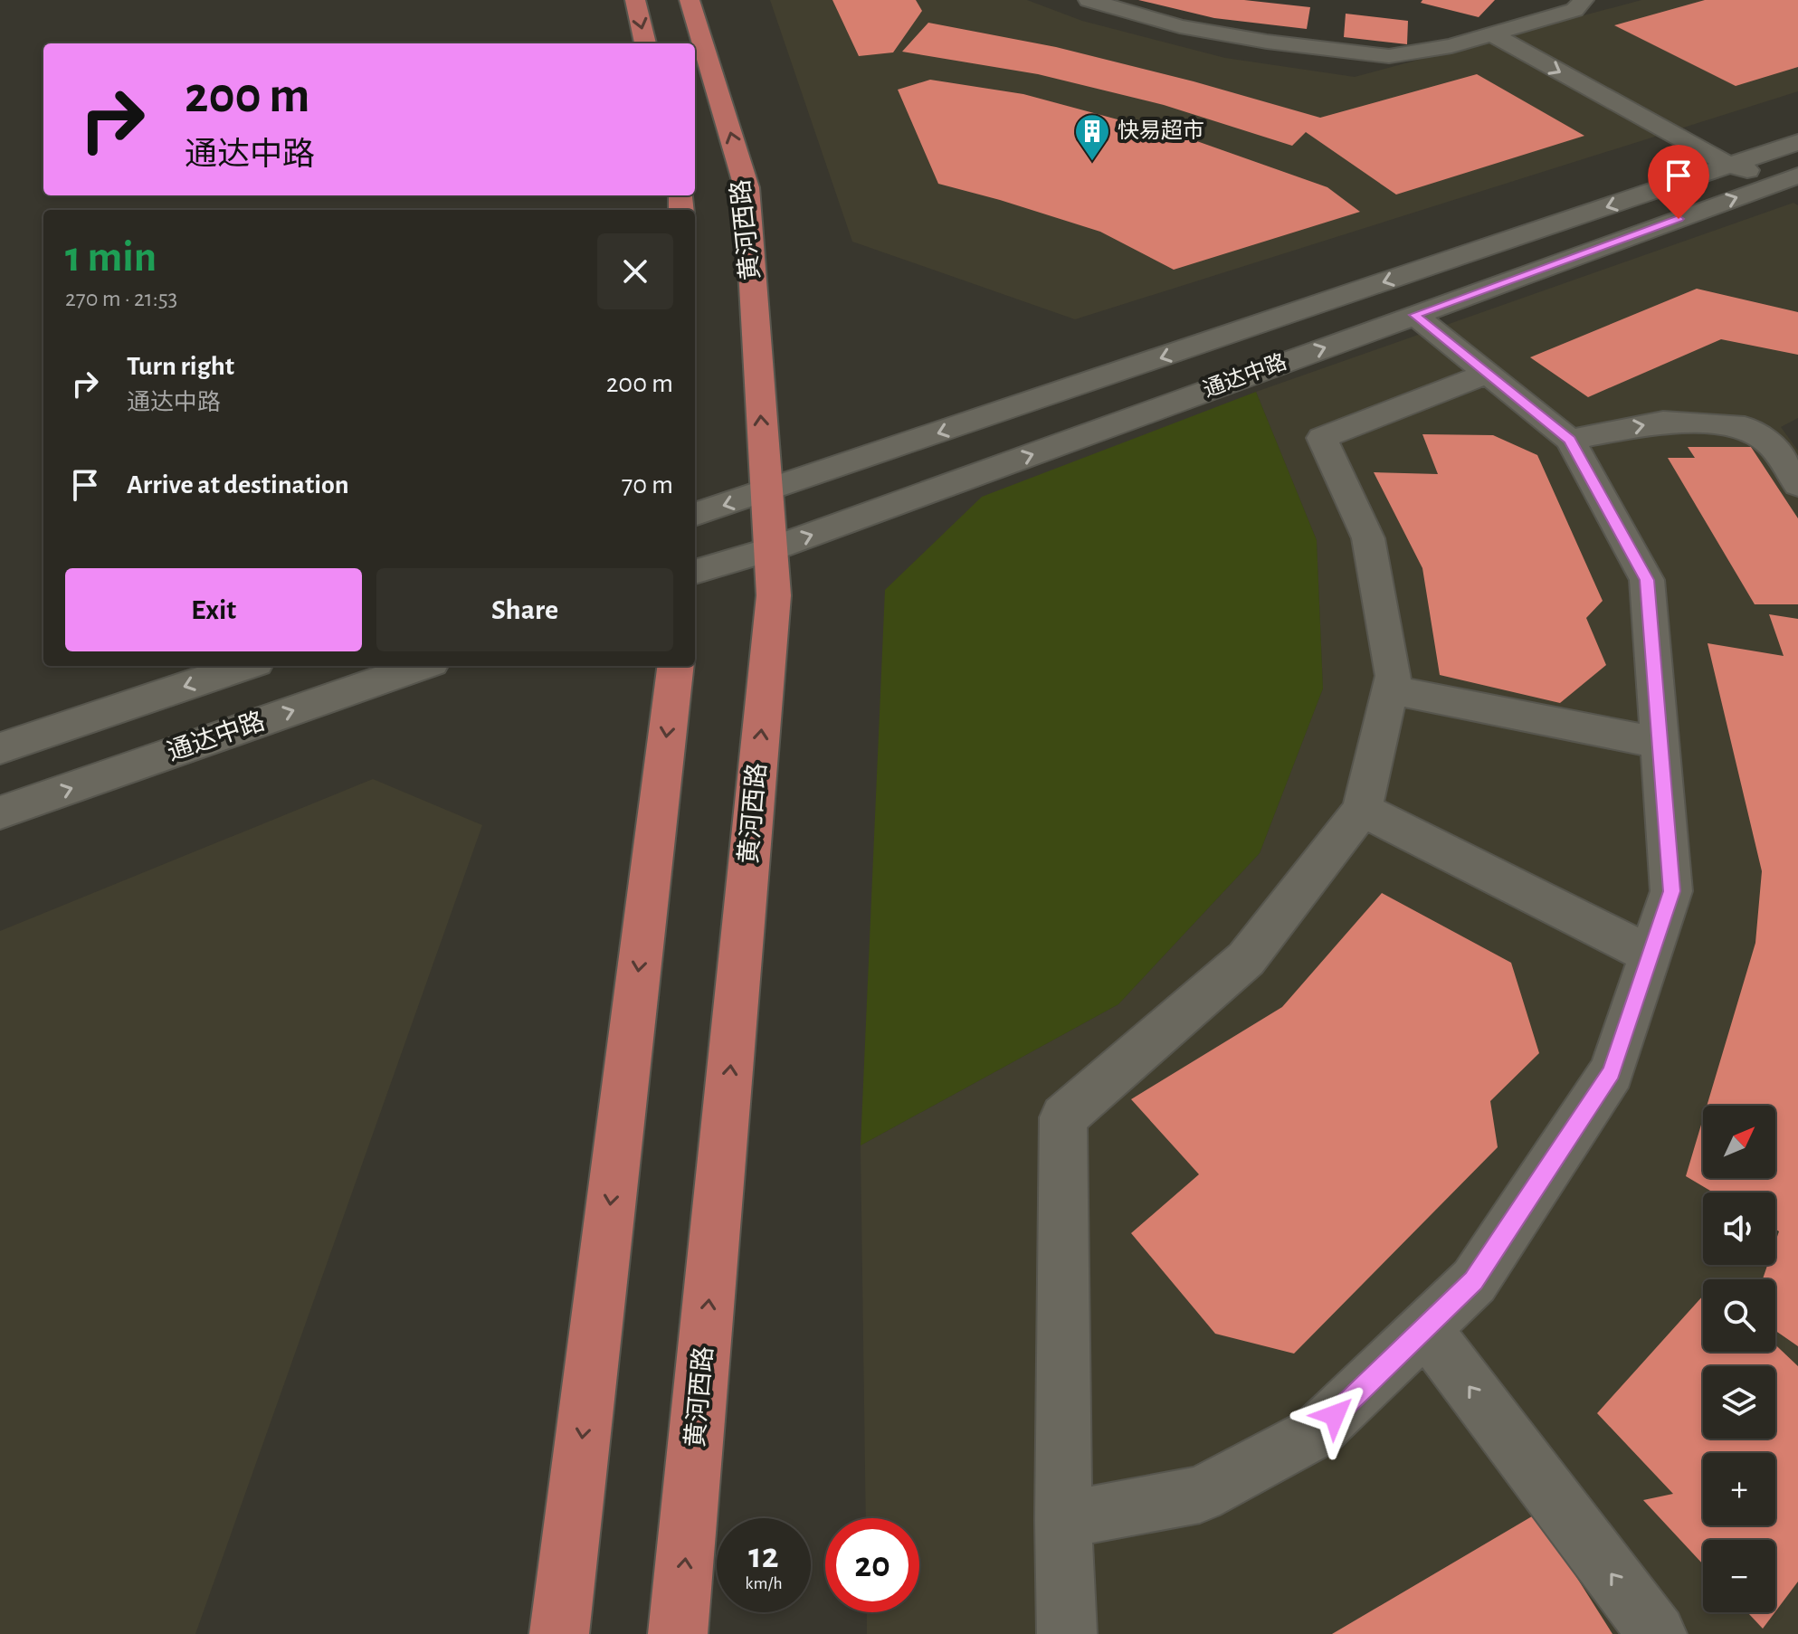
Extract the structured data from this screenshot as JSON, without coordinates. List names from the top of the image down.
{
  "streets": {
    "main road": ["黄河西路"],
    "street": ["通达中路"]
  },
  "crossings": [
    ["黄河西路", "通达中路"]
  ],
  "places": {
    "building": ["快易超市"]
  },
  "north": "top right",
  "page": {
    "turn": ["200 m", "通达中路"],
    "heading": ["1 min", "270 m · 21:53"],
    "list": [
      {
        "name": "Turn right",
        "note": "通达中路",
        "value": "200 m"
      },
      {
        "name": "Arrive at destination",
        "value": "70 m"
      }
    ],
    "buttons": ["Exit", "Share"],
    "map_buttons": ["+", "−"],
    "speed": "12 km/h",
    "limit": "20"
  }
}
